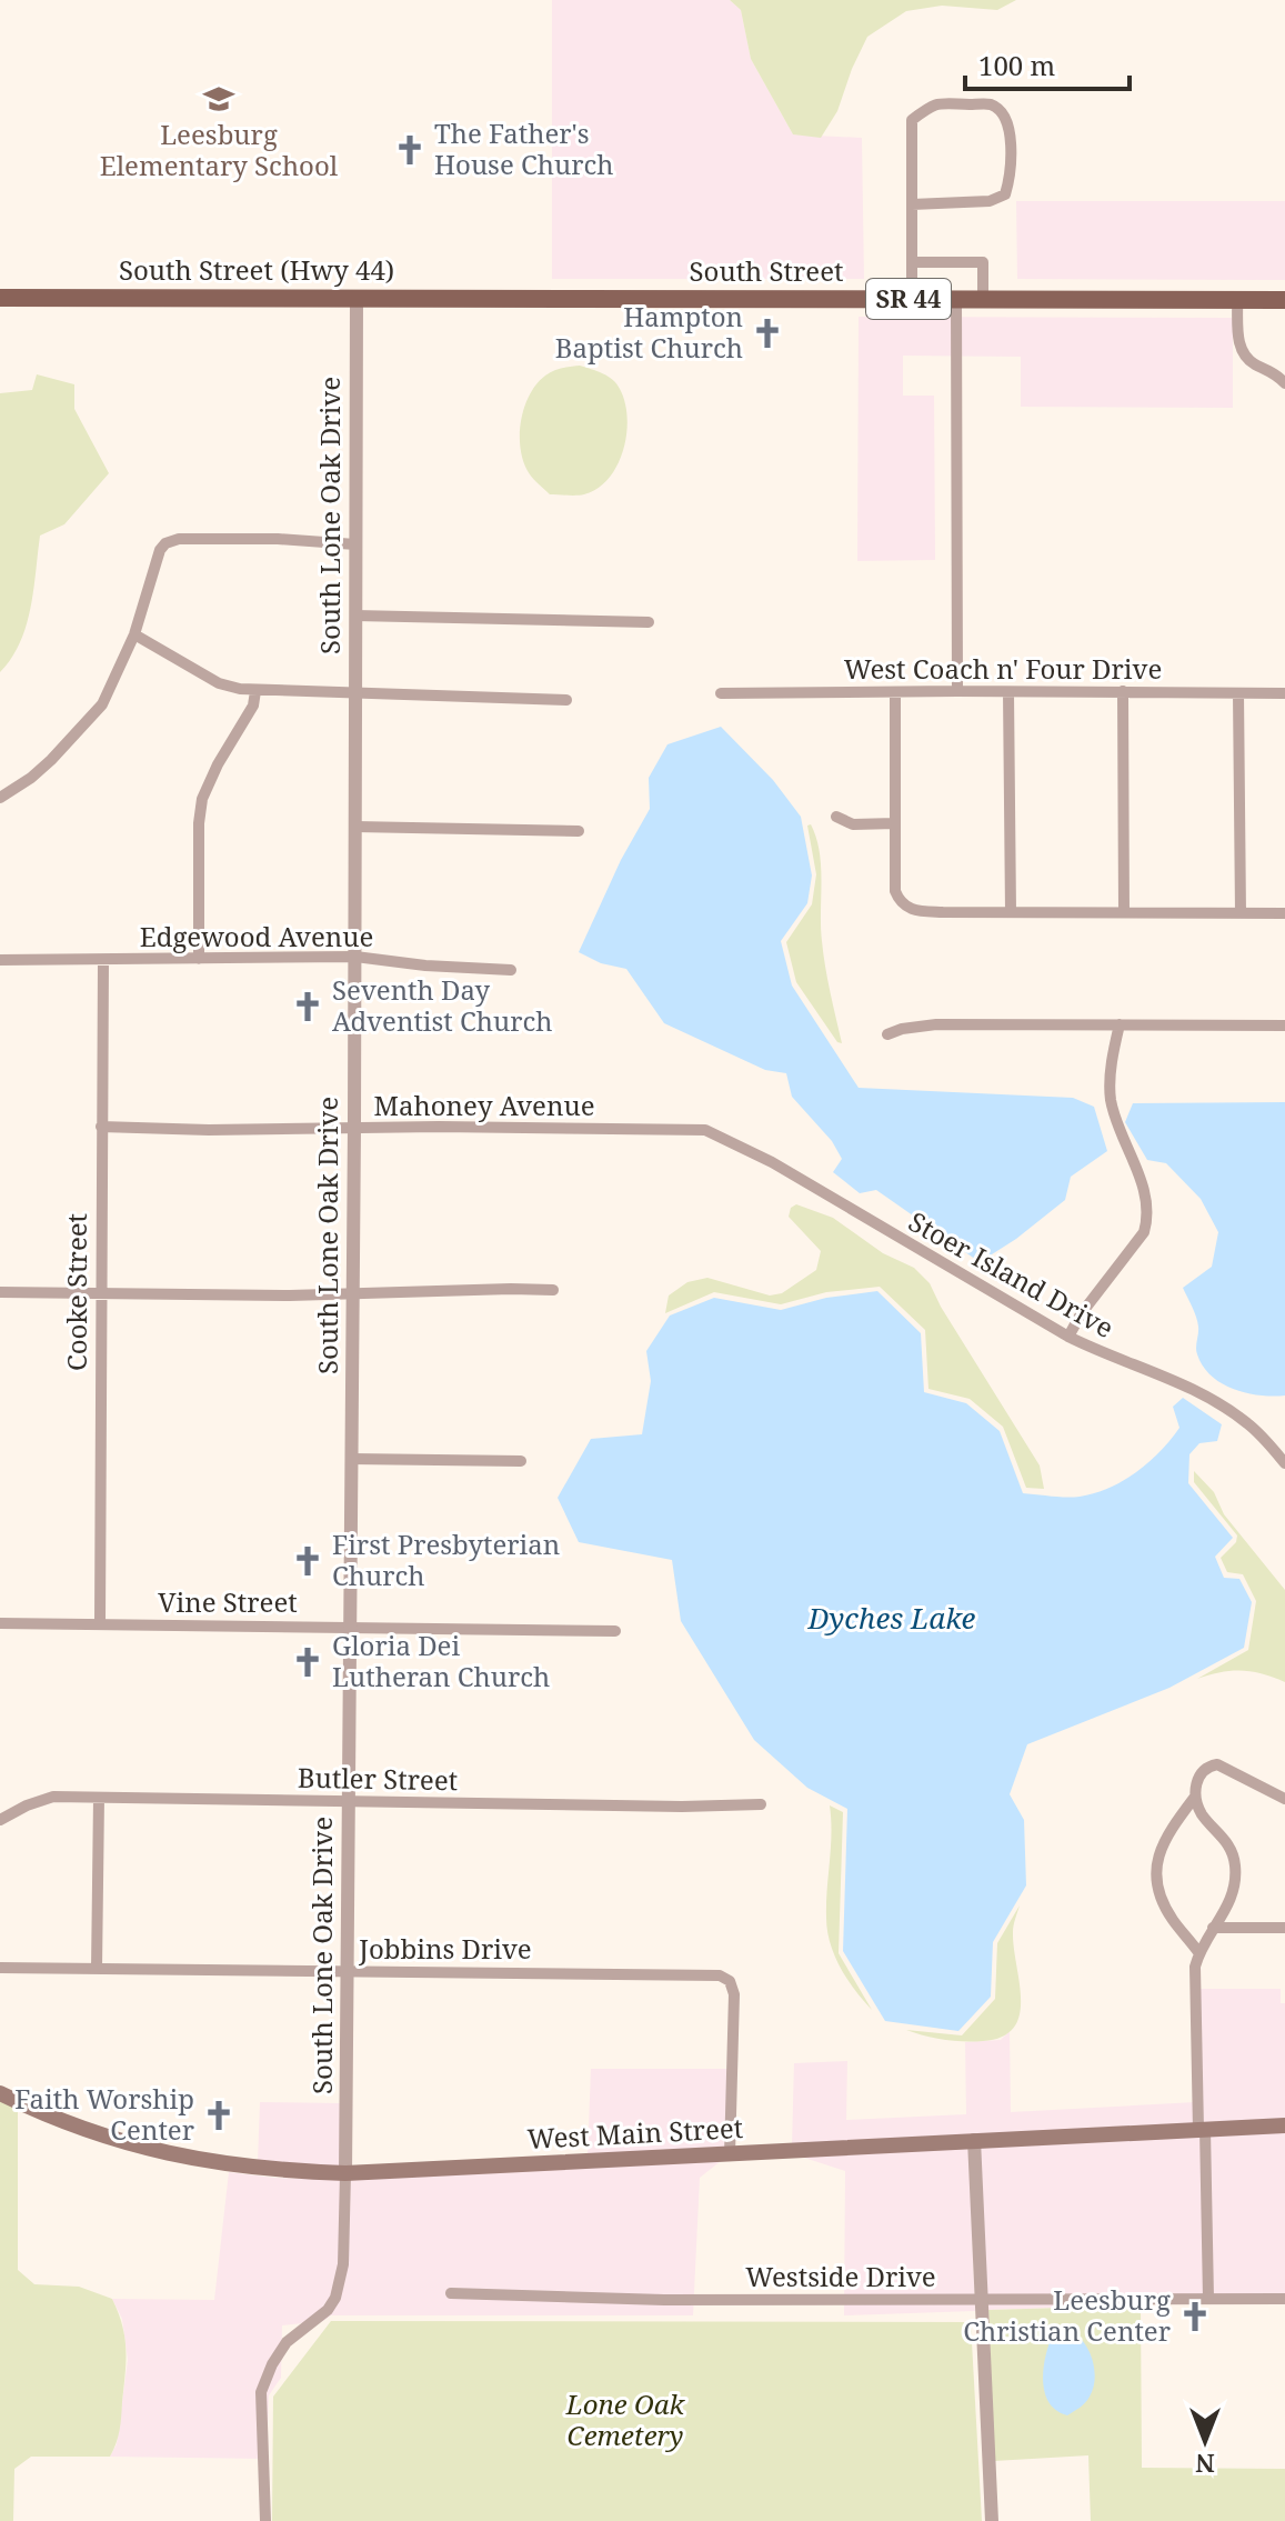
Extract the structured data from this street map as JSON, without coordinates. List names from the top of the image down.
{
  "streets": {
    "main road": [
      "South Street (Hwy 44)",
      "South Street",
      "SR 44",
      "West Main Street"
    ],
    "street": [
      "South Lone Oak Drive",
      "West Coach n' Four Drive",
      "Edgewood Avenue",
      "Mahoney Avenue",
      "Stoer Island Drive",
      "Cooke Street",
      "Vine Street",
      "Butler Street",
      "Jobbins Drive",
      "Westside Drive"
    ]
  },
  "crossings": [
    ["South Street (Hwy 44)", "South Street"],
    ["South Street (Hwy 44)", "South Lone Oak Drive"],
    ["South Lone Oak Drive", "Edgewood Avenue"],
    ["South Lone Oak Drive", "Mahoney Avenue"],
    ["South Lone Oak Drive", "Vine Street"],
    ["South Lone Oak Drive", "Butler Street"],
    ["South Lone Oak Drive", "Jobbins Drive"],
    ["South Lone Oak Drive", "West Main Street"],
    ["Edgewood Avenue", "Cooke Street"],
    ["Mahoney Avenue", "Stoer Island Drive"],
    ["Mahoney Avenue", "Cooke Street"],
    ["Cooke Street", "Vine Street"],
    ["Jobbins Drive", "West Main Street"]
  ],
  "water": ["Dyches Lake"],
  "parks": ["Lone Oak Cemetery"],
  "places": {
    "school or university": ["Leesburg Elementary School"],
    "church": [
      "The Father's House Church",
      "Hampton Baptist Church",
      "Seventh Day Adventist Church",
      "First Presbyterian Church",
      "Gloria Dei Lutheran Church",
      "Faith Worship Center",
      "Leesburg Christian Center"
    ]
  },
  "scale_bar": "100 m",
  "north": "bottom"
}
